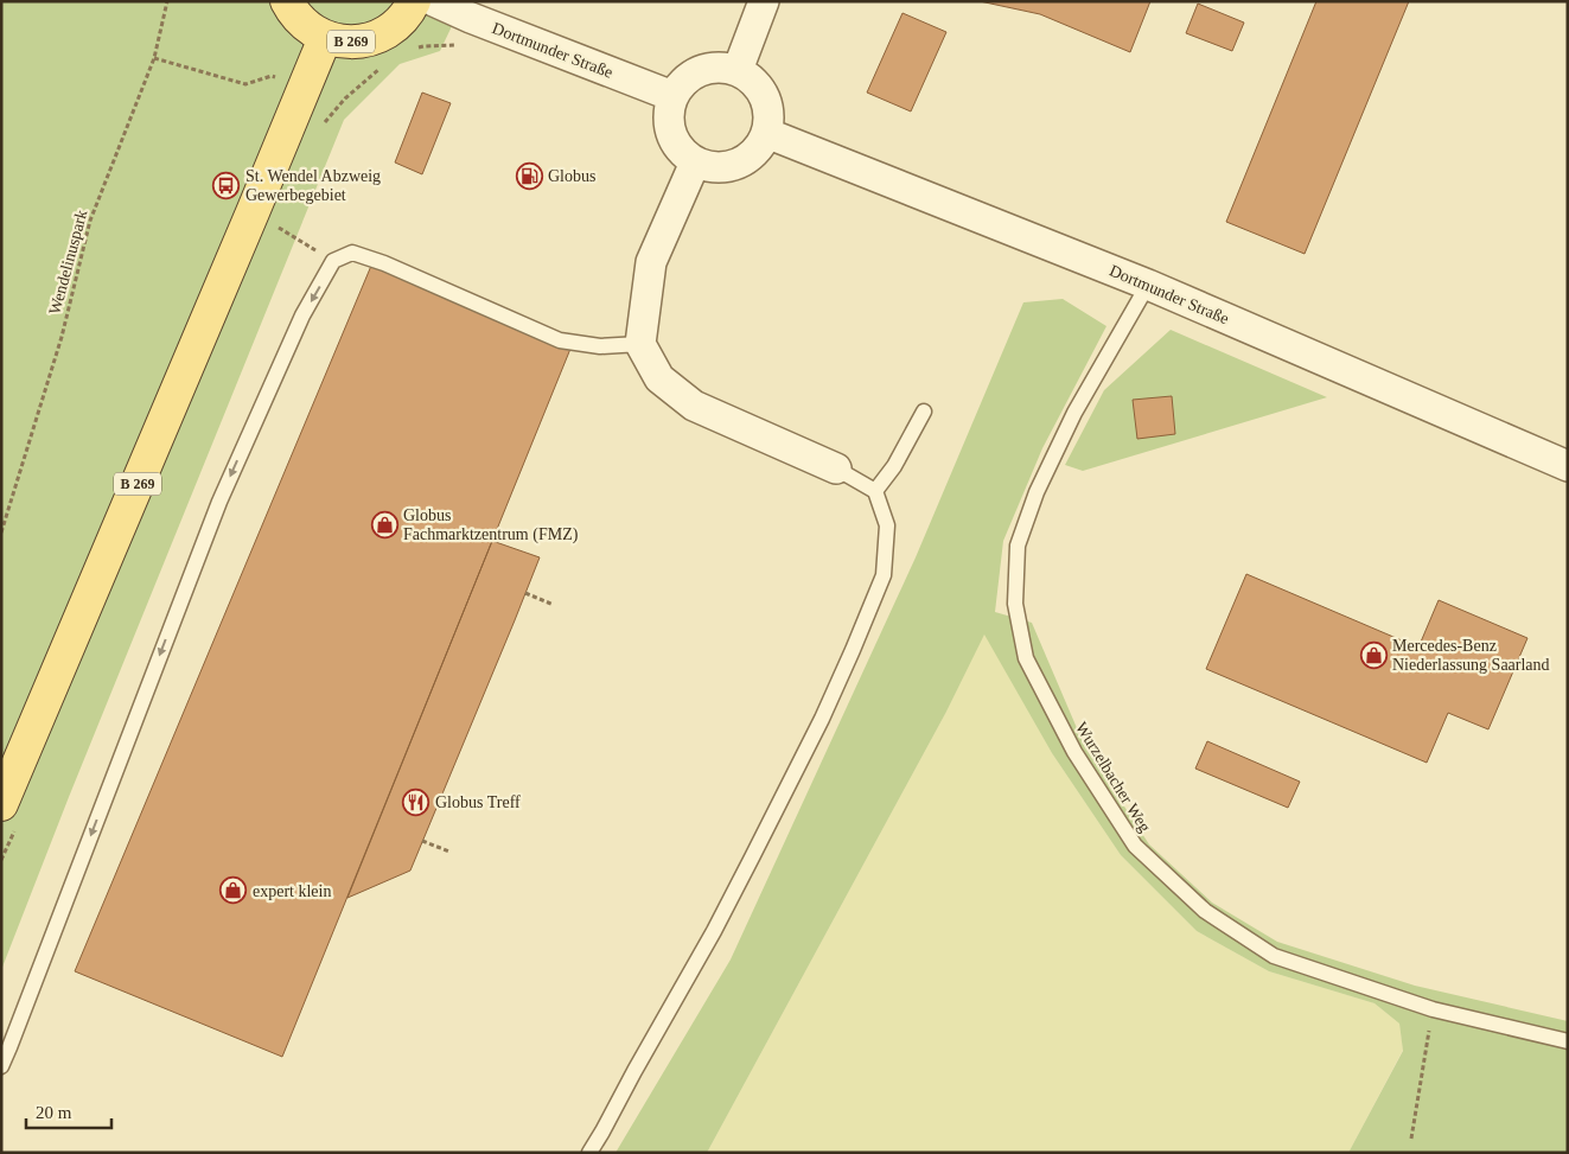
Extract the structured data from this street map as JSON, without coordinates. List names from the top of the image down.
{
  "streets": {
    "main road": ["B 269"],
    "street": ["Dortmunder Straße"],
    "lane": ["Wurzelbacher Weg"],
    "path": ["Wendelinuspark"]
  },
  "crossings": [
    ["Dortmunder Straße", "Wurzelbacher Weg"]
  ],
  "places": {
    "fuel station": ["Globus"],
    "bus stop": ["St. Wendel Abzweig Gewerbegebiet"],
    "shop": ["Globus Fachmarktzentrum (FMZ)", "Mercedes-Benz Niederlassung Saarland", "expert klein"],
    "restaurant": ["Globus Treff"]
  },
  "scale_bar": "20 m"
}
